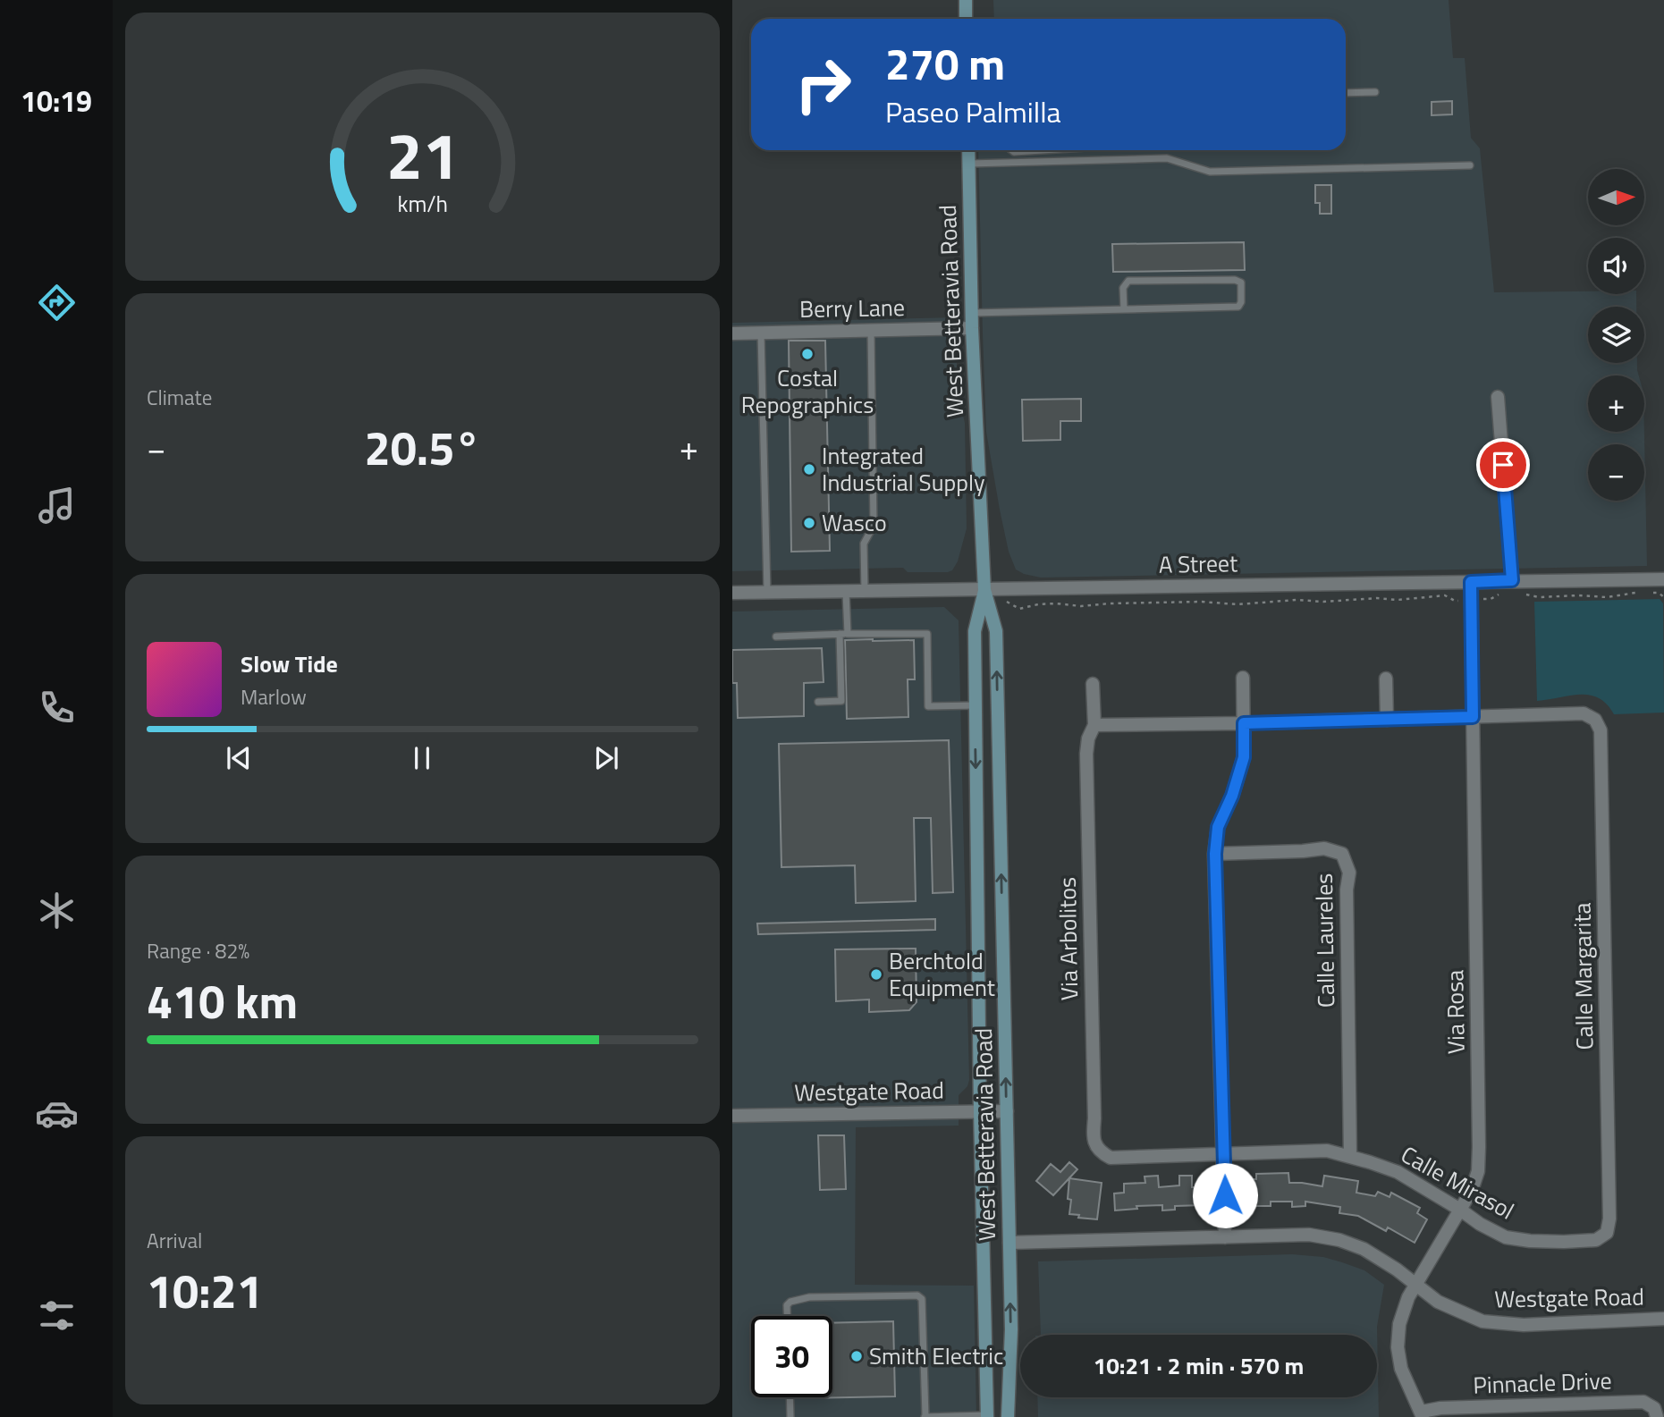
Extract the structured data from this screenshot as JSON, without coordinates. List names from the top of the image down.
{
  "streets": {
    "street": [
      "Berry Lane",
      "West Betteravia Road",
      "A Street",
      "Via Arbolitos",
      "Calle Laureles",
      "Calle Margarita",
      "Via Rosa",
      "Westgate Road",
      "Calle Mirasol",
      "Pinnacle Drive"
    ]
  },
  "crossings": [
    ["Berry Lane", "West Betteravia Road"],
    ["West Betteravia Road", "A Street"],
    ["West Betteravia Road", "Westgate Road"],
    ["A Street", "Via Rosa"],
    ["Via Arbolitos", "Calle Mirasol"],
    ["Calle Laureles", "Calle Mirasol"],
    ["Calle Margarita", "Via Rosa"],
    ["Calle Margarita", "Calle Mirasol"],
    ["Via Rosa", "Westgate Road"],
    ["Via Rosa", "Calle Mirasol"],
    ["Via Rosa", "Pinnacle Drive"]
  ],
  "places": [
    "Costal Repographics",
    "Integrated Industrial Supply",
    "Wasco",
    "Berchtold Equipment",
    "Smith Electric"
  ],
  "north": "right",
  "page": {
    "tabs": "10:19",
    "turn": ["270 m", "Paseo Palmilla"],
    "map_buttons": ["+", "−"],
    "tile": [
      "Climate",
      ["Range · 82%", "410 km"],
      ["Arrival", "10:21"]
    ],
    "heat": ["−", "20.5°", "+"],
    "song": ["Slow Tide", "Marlow"],
    "limit": "30",
    "trip": "10:21 · 2 min · 570 m",
    "gauge": ["21", "km/h"]
  }
}
